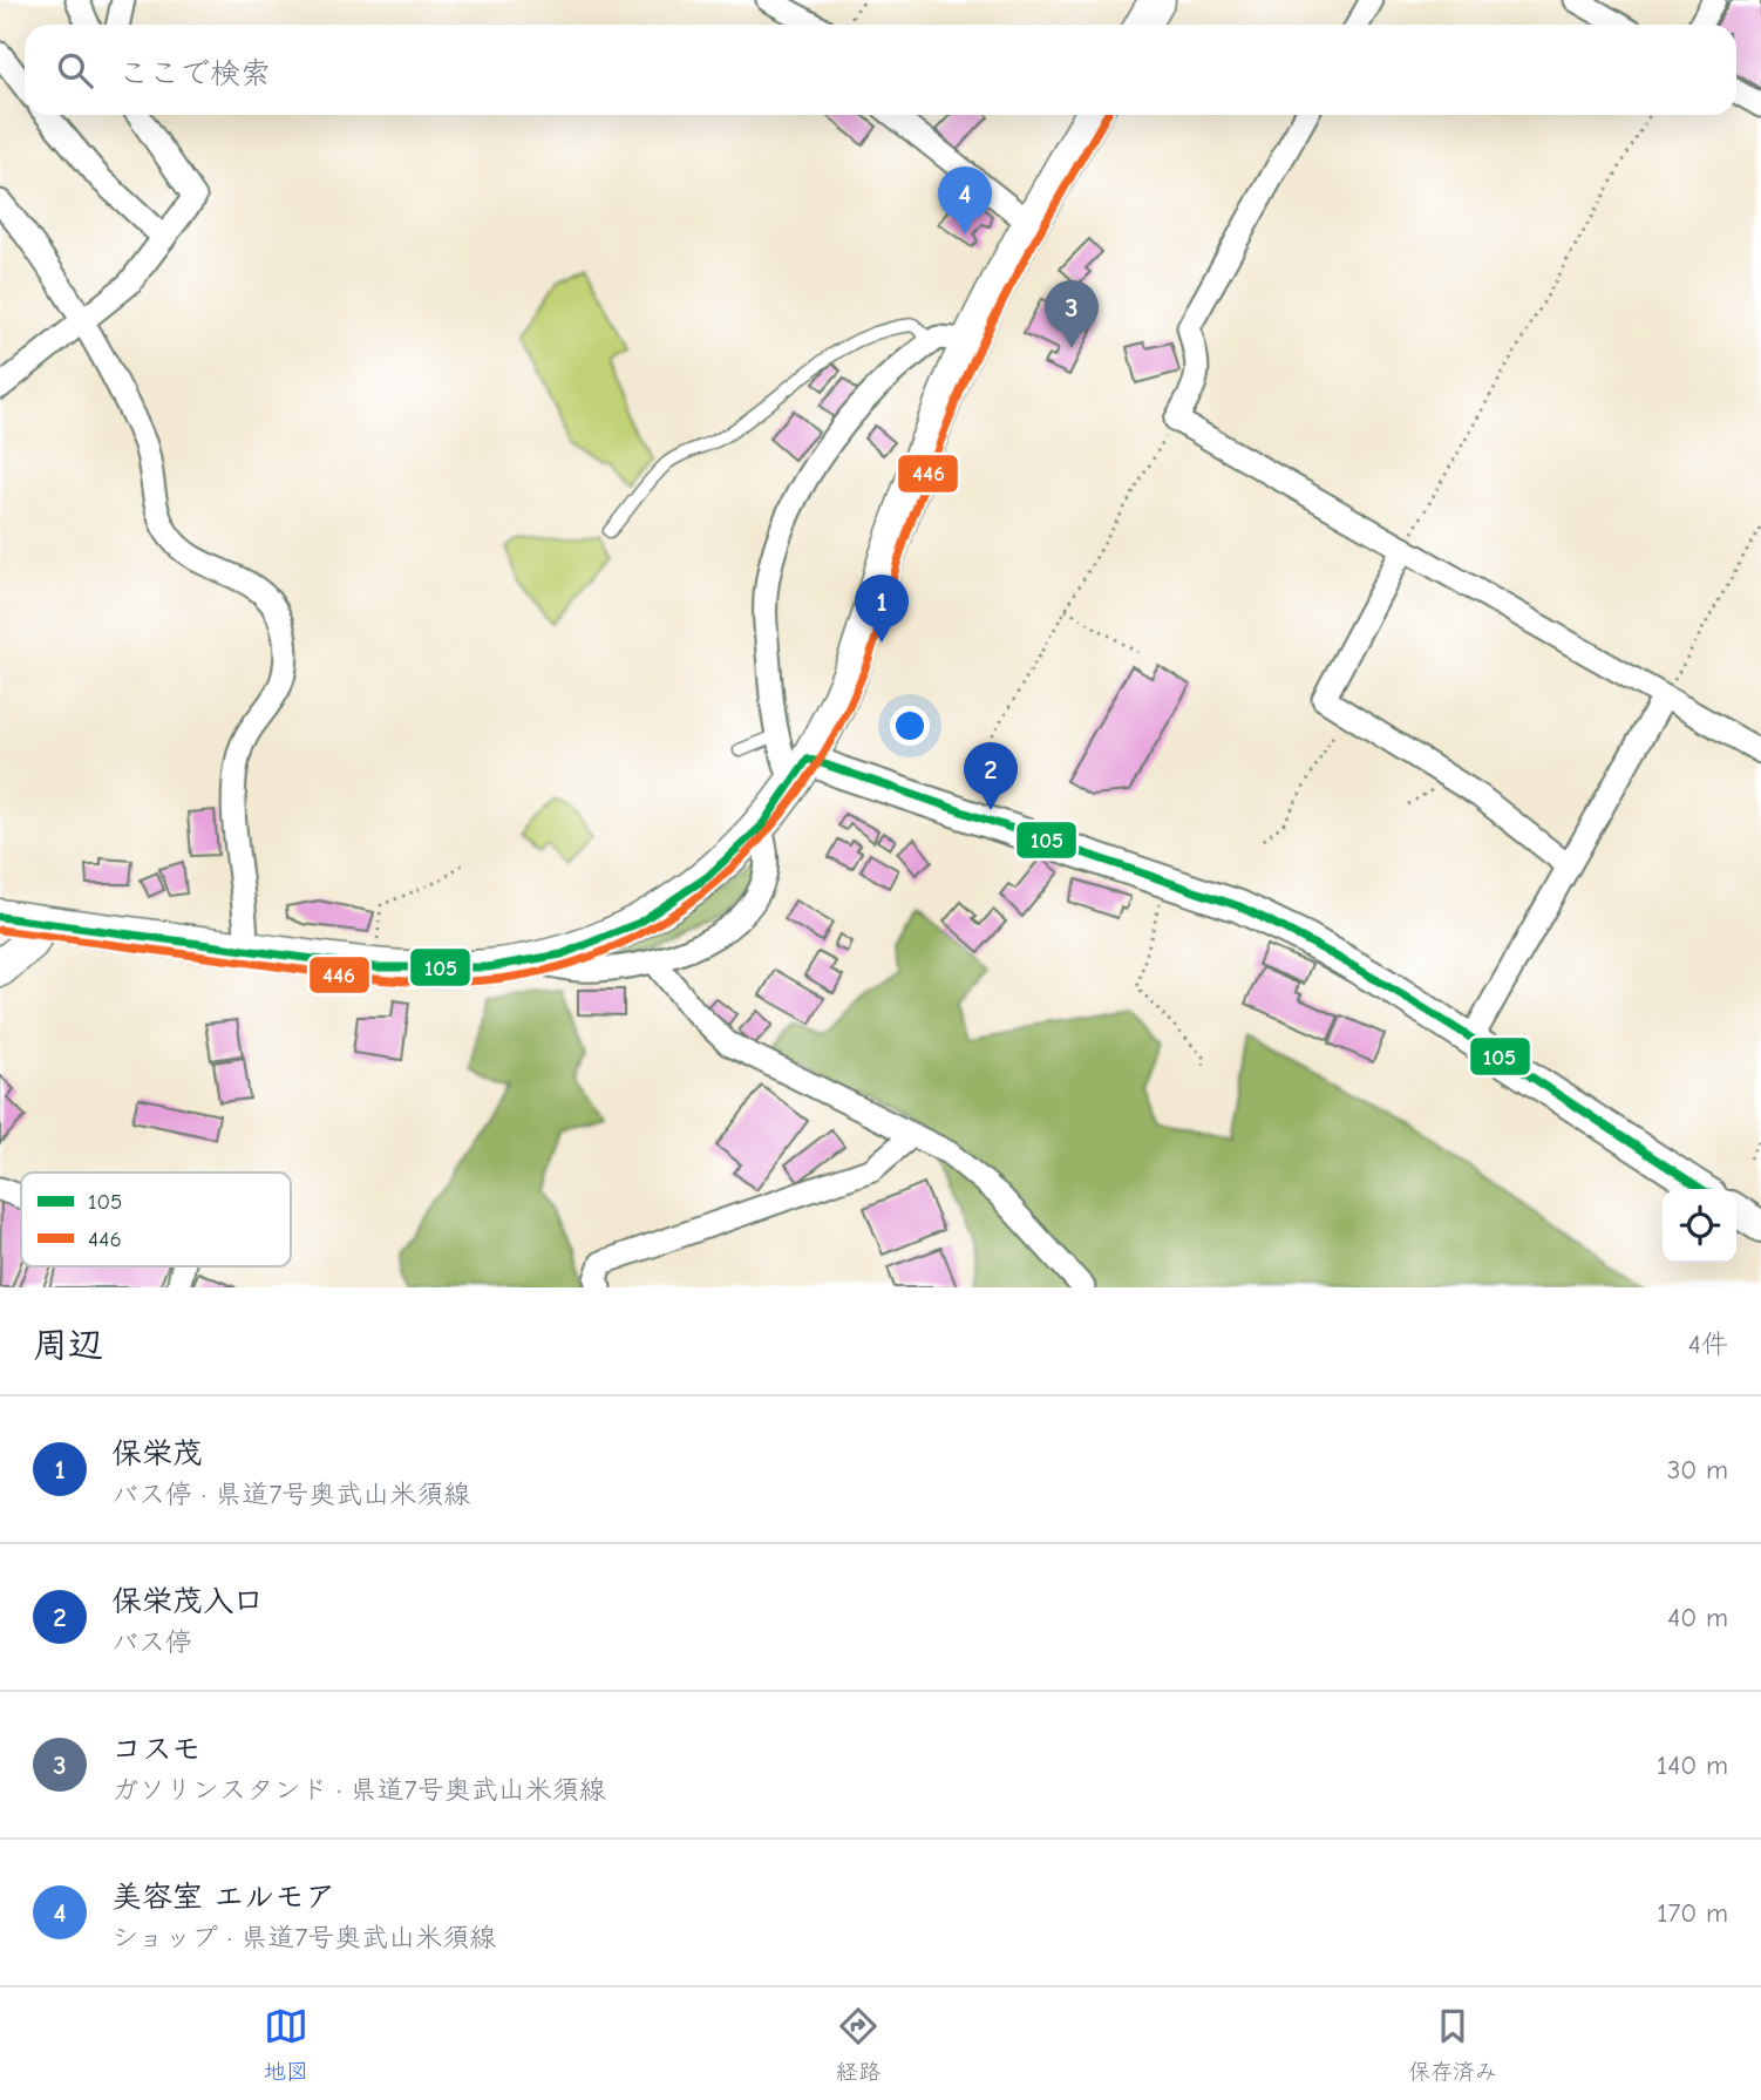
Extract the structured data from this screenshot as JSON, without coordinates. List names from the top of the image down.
{
  "lines": ["transit line 446", "transit line 105"],
  "legend": ["105", "446"],
  "page": {
    "search": "ここで検索",
    "pins": [
      "4",
      "3",
      "1",
      "2"
    ],
    "heading": ["周辺", "4件"],
    "list": [
      {
        "mark": "1",
        "name": "保栄茂",
        "note": "バス停 · 県道7号奥武山米須線",
        "value": "30 m"
      },
      {
        "mark": "2",
        "name": "保栄茂入口",
        "note": "バス停",
        "value": "40 m"
      },
      {
        "mark": "3",
        "name": "コスモ",
        "note": "ガソリンスタンド · 県道7号奥武山米須線",
        "value": "140 m"
      },
      {
        "mark": "4",
        "name": "美容室 エルモア",
        "note": "ショップ · 県道7号奥武山米須線",
        "value": "170 m"
      }
    ],
    "nav": ["地図", "経路", "保存済み"]
  }
}
